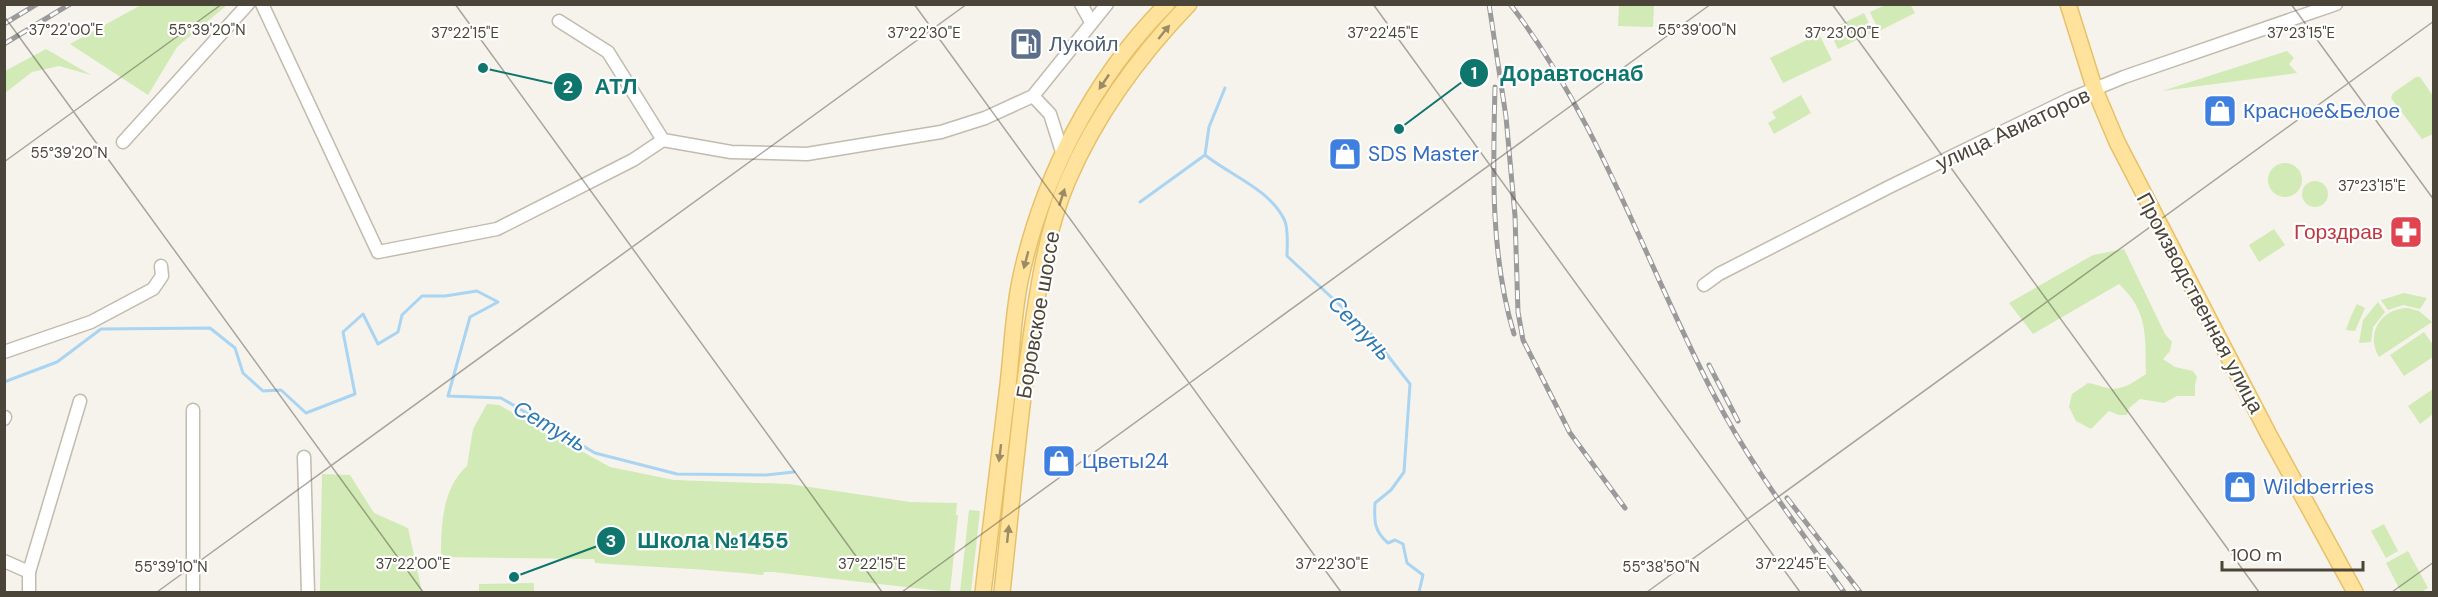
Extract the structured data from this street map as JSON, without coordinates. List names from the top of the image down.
{
  "streets": {
    "main road": ["Производственная улица", "Боровское шоссе"],
    "street": ["улица Авиаторов"]
  },
  "crossings": [
    ["улица Авиаторов", "Производственная улица"]
  ],
  "water": ["Сетунь"],
  "places": {
    "fuel station": ["Лукойл"],
    "other": ["АТЛ", "Доравтоснаб", "Школа №1455"],
    "shop": [
      "Красное&Белое",
      "SDS Master",
      "Цветы24",
      "Wildberries"
    ],
    "pharmacy": ["Горздрав"]
  },
  "scale_bar": "100 m",
  "coordinates": [
    "55°39'20\"N",
    "55°39'00\"N",
    "37°22'00\"E",
    "37°22'15\"E",
    "37°22'30\"E",
    "37°22'45\"E",
    "37°23'00\"E",
    "37°23'15\"E",
    "55°39'10\"N",
    "55°38'50\"N"
  ]
}
